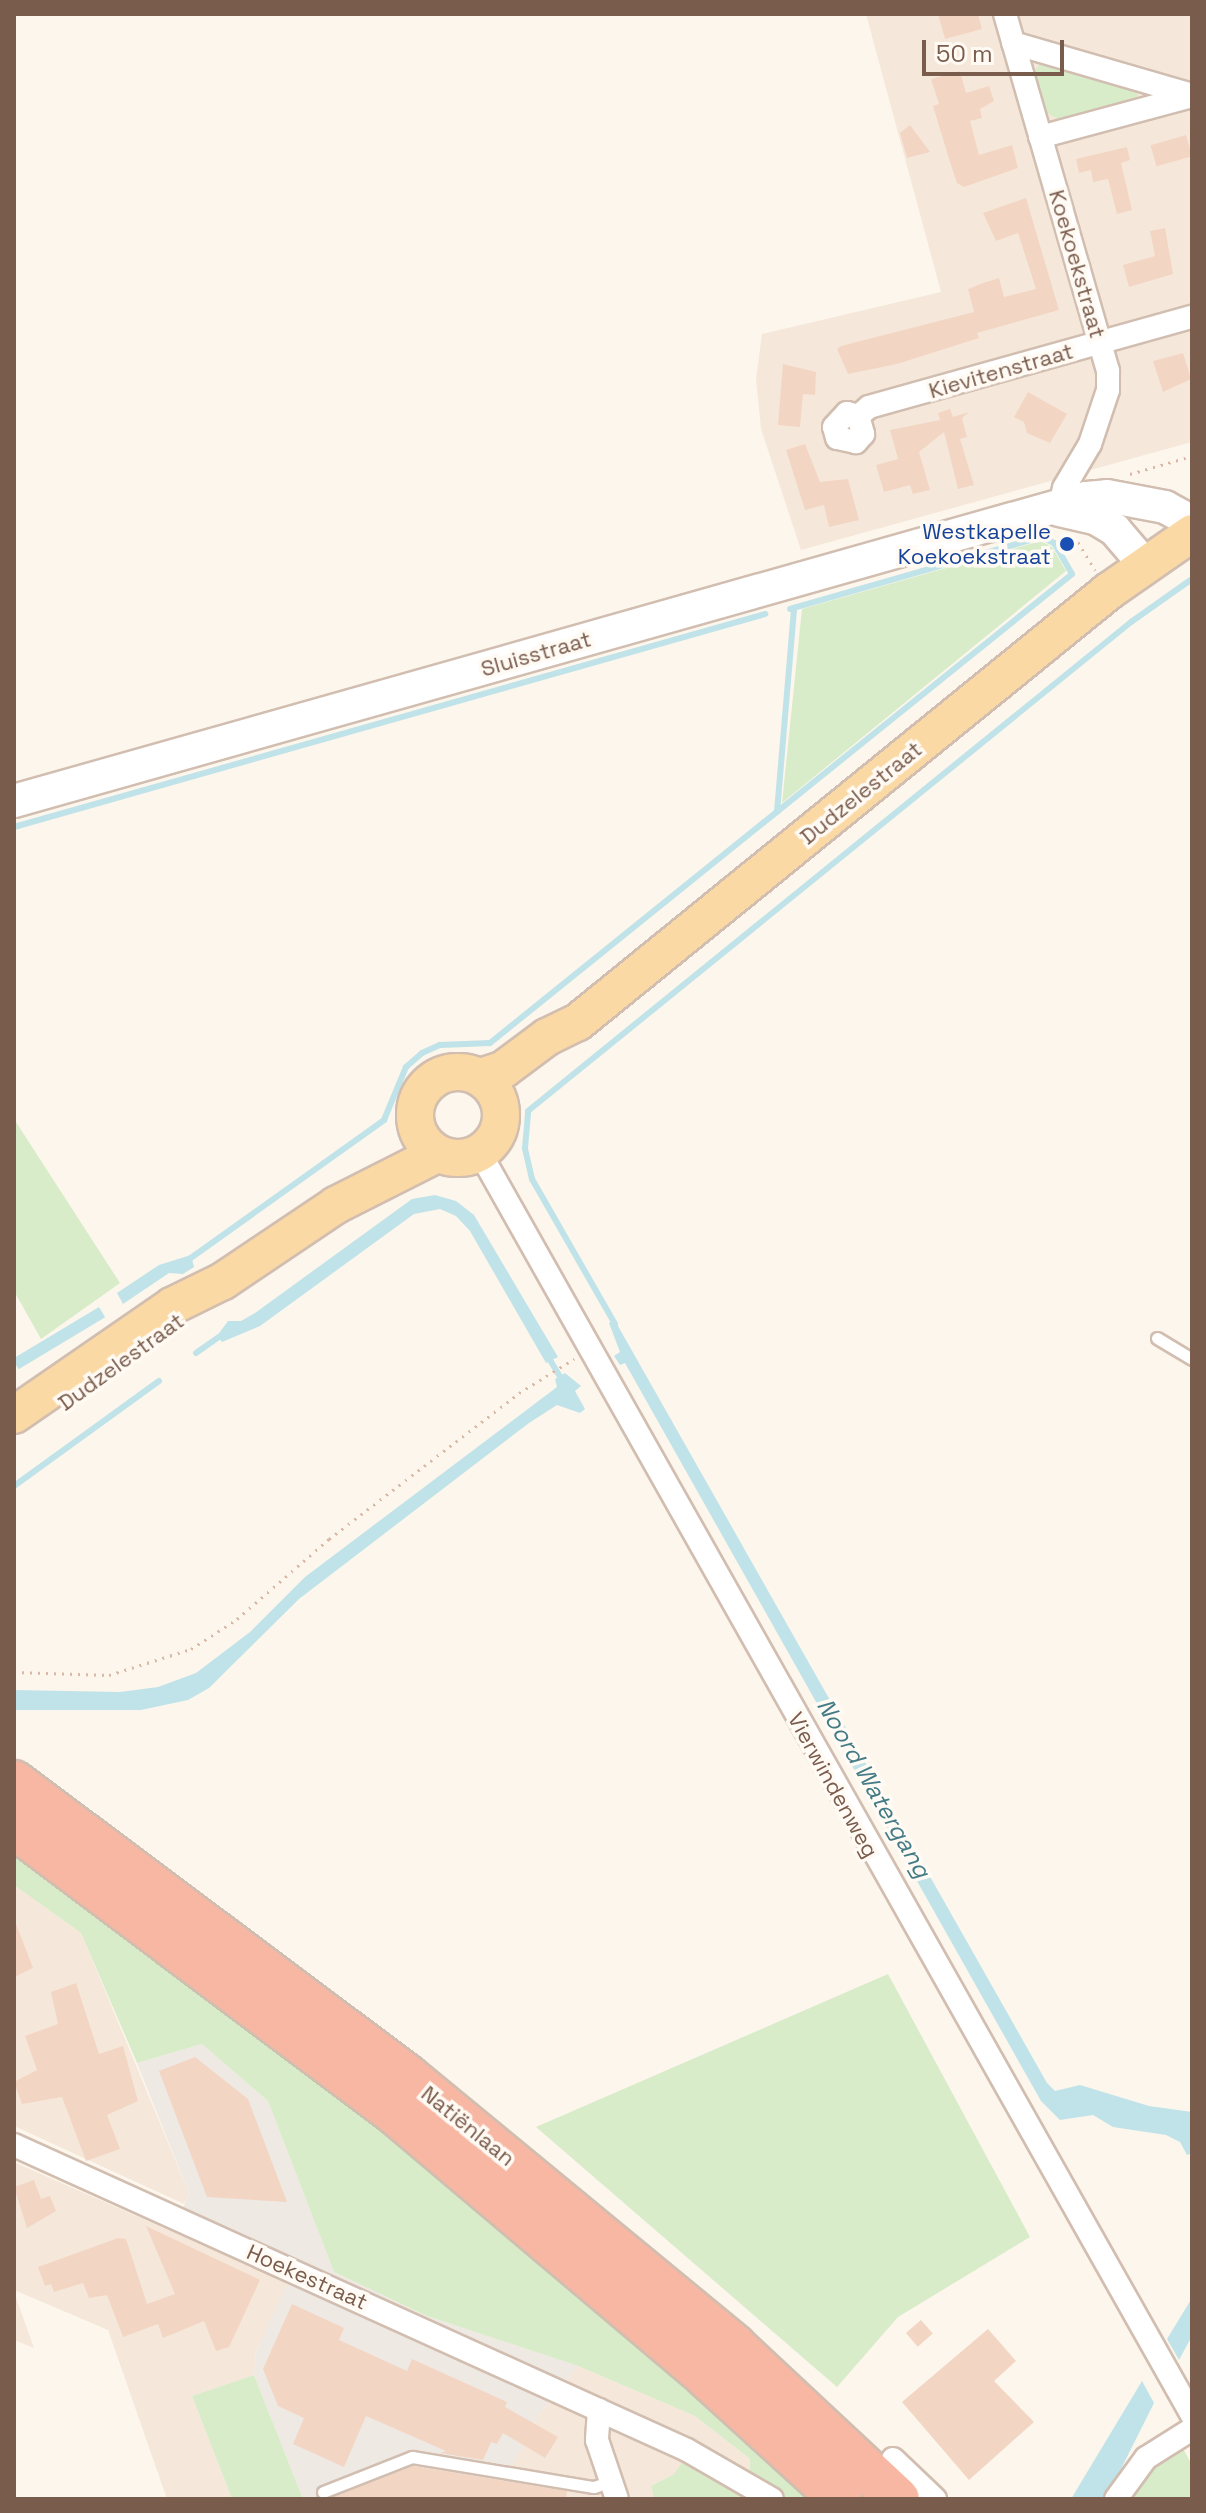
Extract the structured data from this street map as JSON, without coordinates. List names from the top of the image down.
{
  "streets": {
    "highway": ["Natiënlaan"],
    "main road": ["Dudzelestraat"],
    "street": [
      "Koekoekstraat",
      "Kievitenstraat",
      "Sluisstraat",
      "Vierwindenweg",
      "Hoekestraat"
    ]
  },
  "crossings": [
    ["Koekoekstraat", "Kievitenstraat"],
    ["Koekoekstraat", "Sluisstraat"],
    ["Sluisstraat", "Dudzelestraat"],
    ["Dudzelestraat", "Vierwindenweg"]
  ],
  "water": ["Noord Watergang"],
  "places": ["Westkapelle Koekoekstraat"],
  "scale_bar": "50 m"
}
